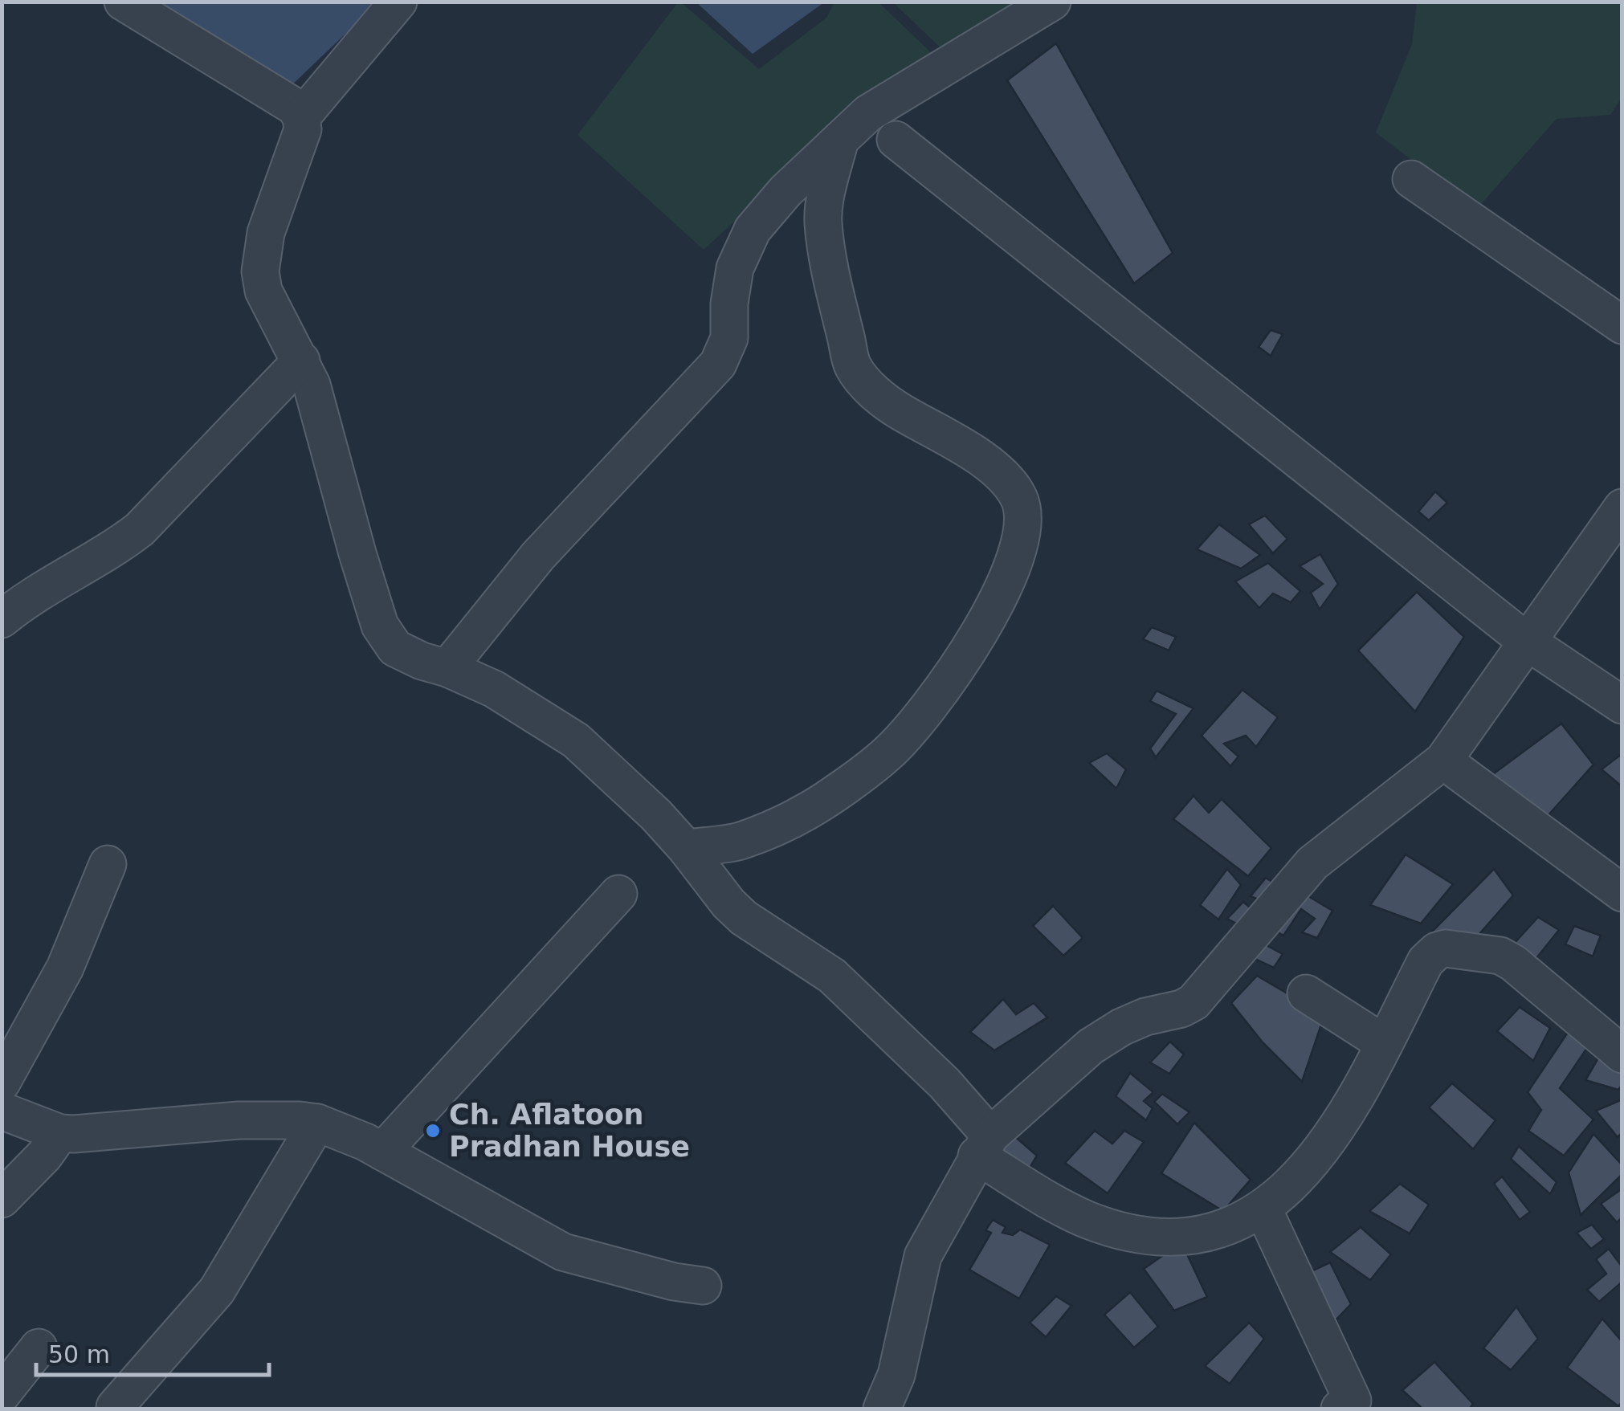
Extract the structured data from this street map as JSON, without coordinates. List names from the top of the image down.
{
  "places": ["Ch. Aflatoon Pradhan House"],
  "scale_bar": "50 m"
}
